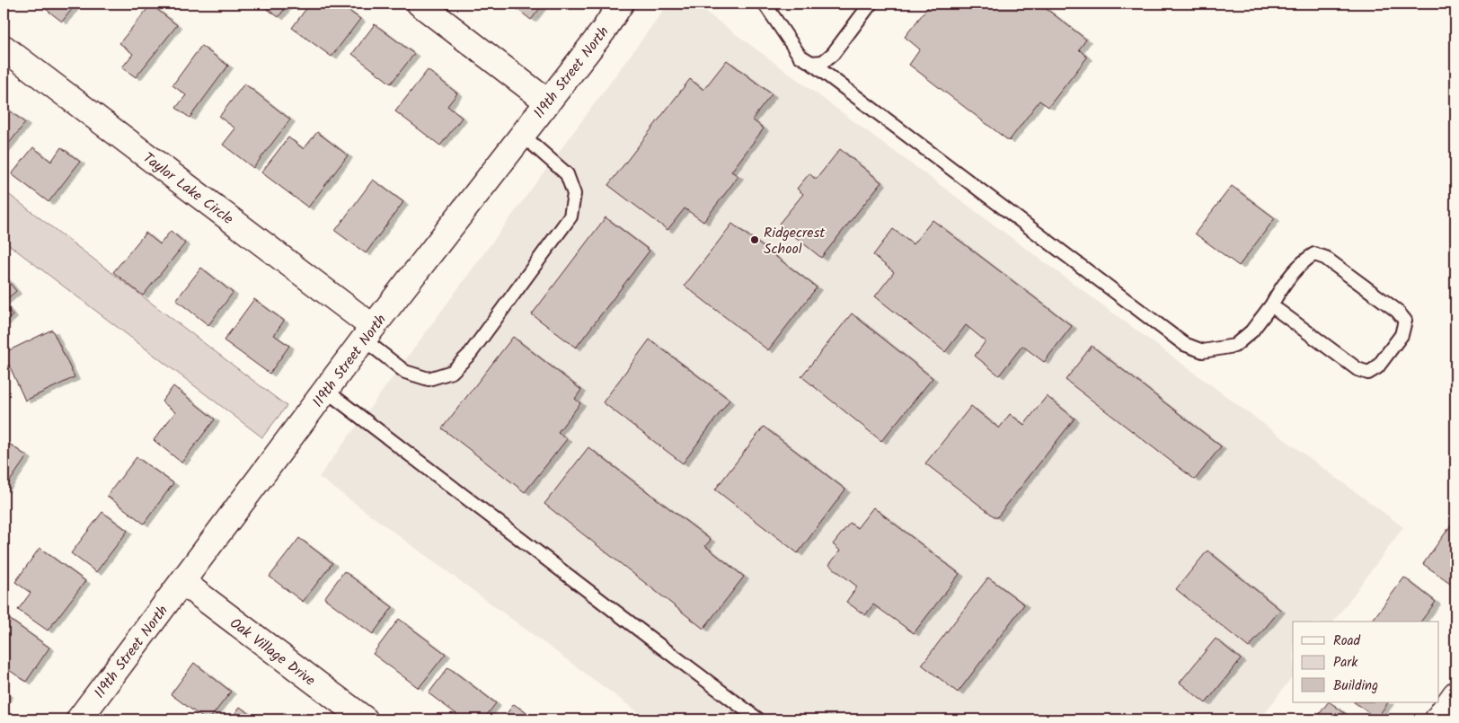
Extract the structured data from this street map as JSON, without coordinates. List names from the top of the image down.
{
  "streets": {
    "street": ["119th Street North", "Taylor Lake Circle", "Oak Village Drive"]
  },
  "crossings": [
    ["119th Street North", "Taylor Lake Circle"],
    ["119th Street North", "Oak Village Drive"]
  ],
  "places": ["Ridgecrest School"],
  "legend": ["Road", "Park", "Building"]
}
